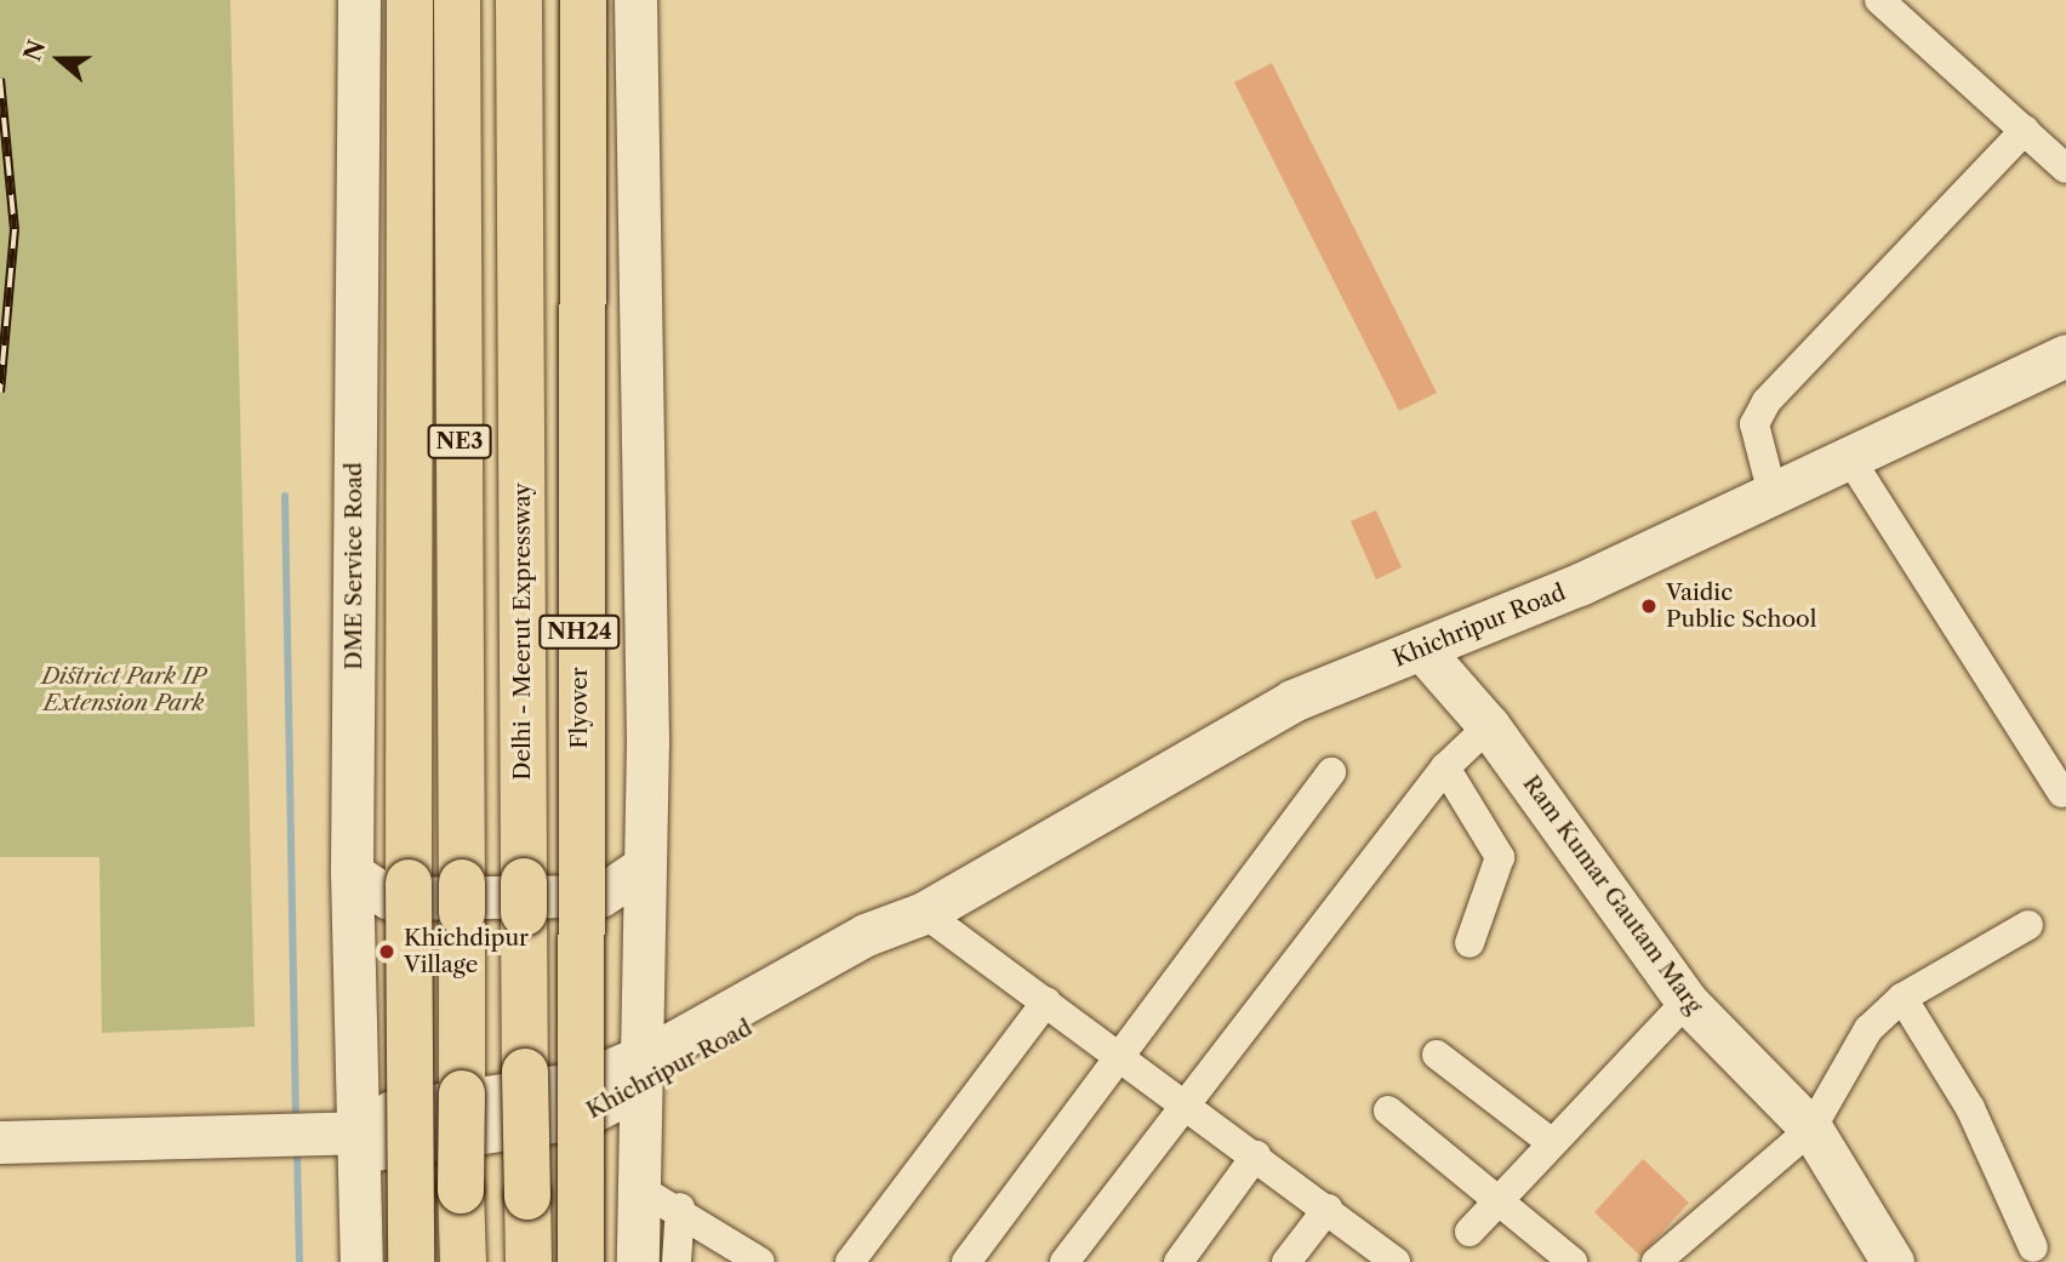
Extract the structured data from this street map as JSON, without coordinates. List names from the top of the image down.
{
  "streets": {
    "highway": [
      "NE3",
      "Delhi - Meerut Expressway",
      "NH24",
      "Flyover"
    ],
    "street": ["DME Service Road", "Khichripur Road", "Ram Kumar Gautam Marg"]
  },
  "crossings": [
    ["DME Service Road", "Khichripur Road"],
    ["Khichripur Road", "Ram Kumar Gautam Marg"]
  ],
  "parks": ["District Park IP Extension Park"],
  "places": ["Vaidic Public School", "Khichdipur Village"],
  "north": "left"
}
